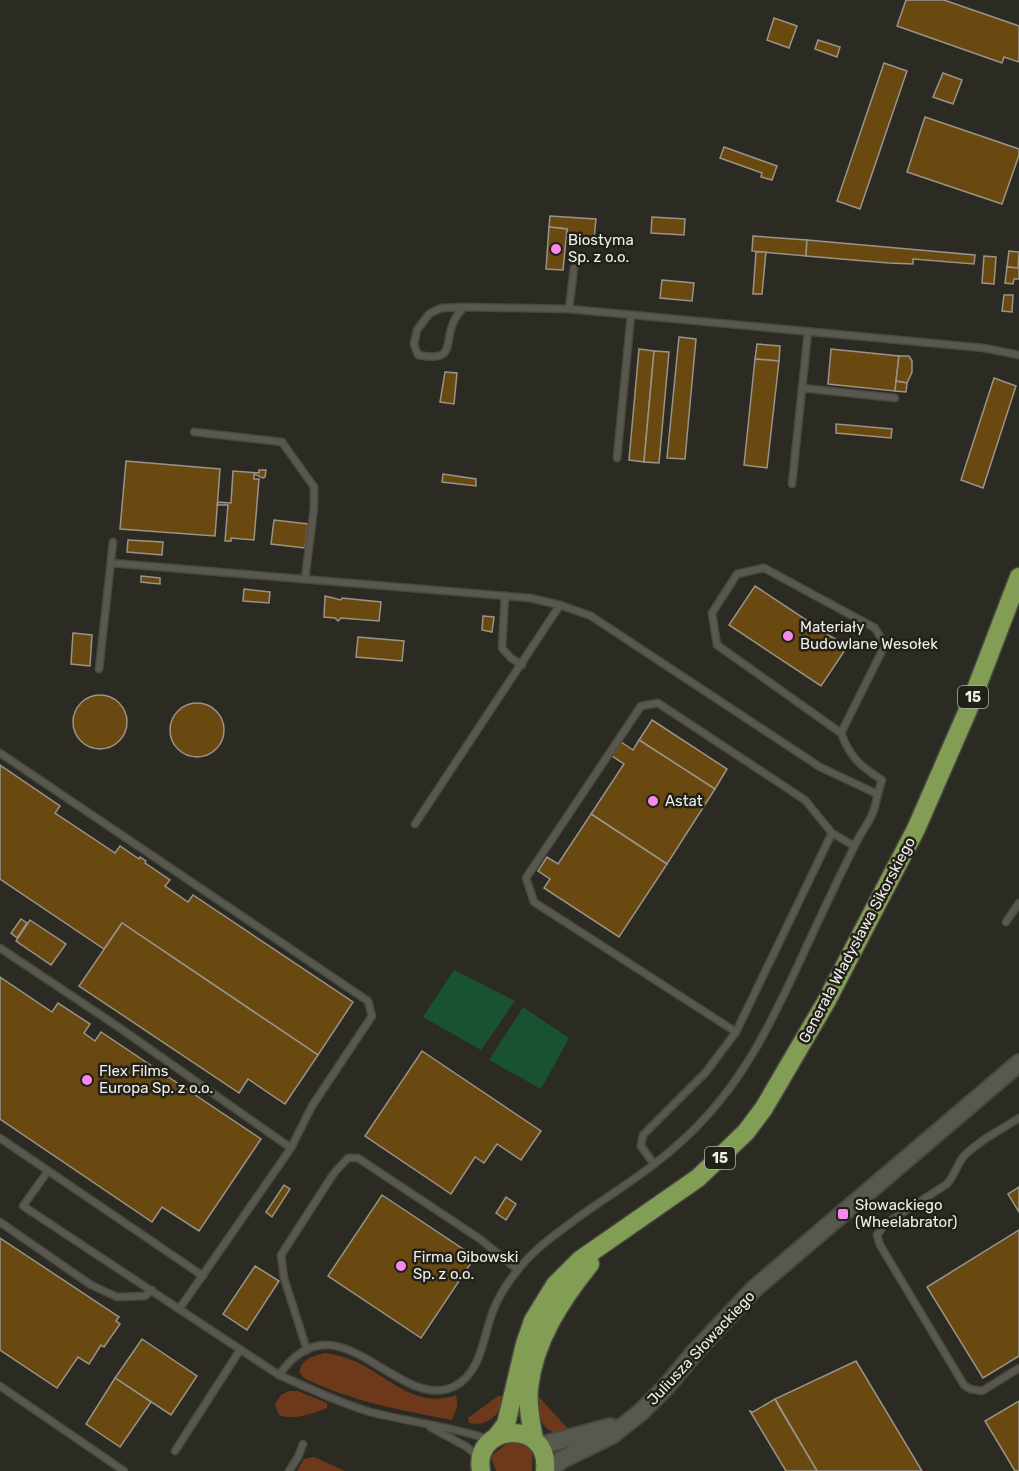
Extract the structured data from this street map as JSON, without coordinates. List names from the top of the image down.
{
  "streets": {
    "main road": ["15", "Generała Władysława Sikorskiego"],
    "street": ["Juliusza Słowackiego"]
  },
  "crossings": [
    ["15", "Generała Władysława Sikorskiego"],
    ["15", "Juliusza Słowackiego"],
    ["Generała Władysława Sikorskiego", "Juliusza Słowackiego"]
  ],
  "places": {
    "other": [
      "Biostyma Sp. z o.o.",
      "Materiały Budowlane Wesołek",
      "Astat",
      "Flex Films Europa Sp. z o.o.",
      "Firma Gibowski Sp. z o.o."
    ],
    "transit": ["Słowackiego (Wheelabrator)"]
  }
}
